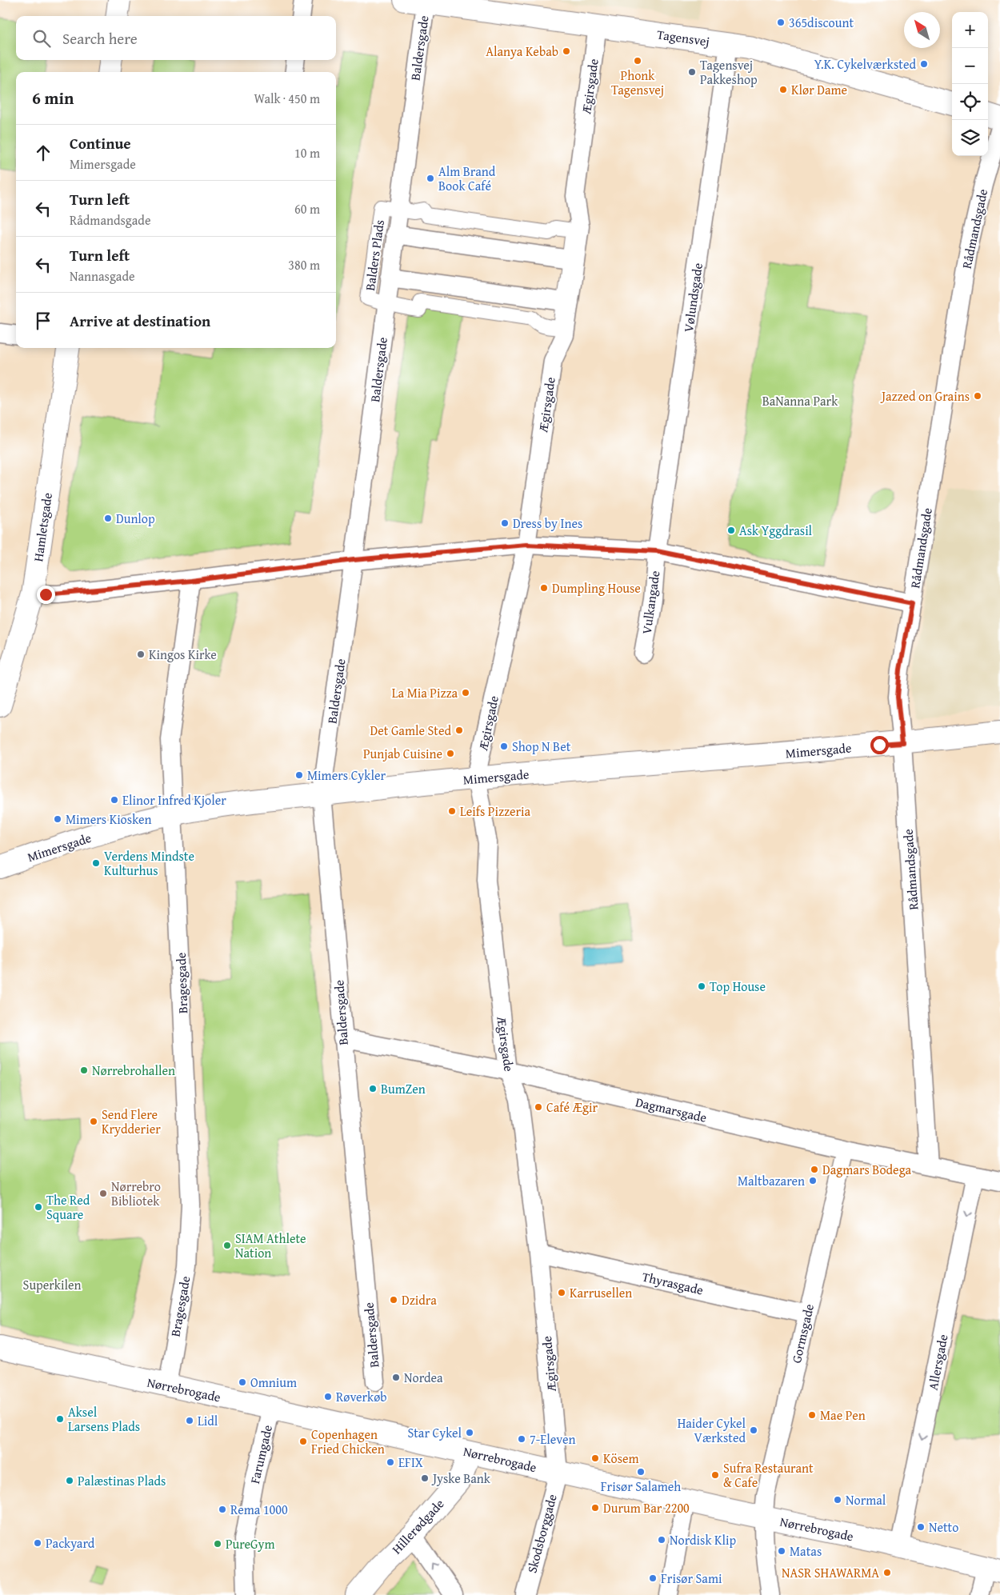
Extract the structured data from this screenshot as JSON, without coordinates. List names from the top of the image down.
{
  "streets": {
    "street": [
      "Tagensvej",
      "Baldersgade",
      "Ægirsgade",
      "Rådmandsgade",
      "Balders Plads",
      "Vølundsgade",
      "Hamletsgade",
      "Vulkangade",
      "Mimersgade",
      "Bragesgade",
      "Dagmarsgade",
      "Thyrasgade",
      "Gormsgade",
      "Allersgade",
      "Nørrebrogade",
      "Farumgade",
      "Hillerødgade",
      "Skodsborggade"
    ]
  },
  "crossings": [
    ["Tagensvej", "Baldersgade"],
    ["Tagensvej", "Ægirsgade"],
    ["Tagensvej", "Vølundsgade"],
    ["Baldersgade", "Balders Plads"],
    ["Baldersgade", "Mimersgade"],
    ["Baldersgade", "Dagmarsgade"],
    ["Ægirsgade", "Balders Plads"],
    ["Ægirsgade", "Mimersgade"],
    ["Ægirsgade", "Dagmarsgade"],
    ["Ægirsgade", "Thyrasgade"],
    ["Ægirsgade", "Nørrebrogade"],
    ["Ægirsgade", "Skodsborggade"],
    ["Rådmandsgade", "Mimersgade"],
    ["Rådmandsgade", "Dagmarsgade"],
    ["Vølundsgade", "Vulkangade"],
    ["Mimersgade", "Bragesgade"],
    ["Bragesgade", "Nørrebrogade"],
    ["Dagmarsgade", "Gormsgade"],
    ["Dagmarsgade", "Allersgade"],
    ["Thyrasgade", "Gormsgade"],
    ["Gormsgade", "Nørrebrogade"],
    ["Allersgade", "Nørrebrogade"],
    ["Nørrebrogade", "Farumgade"],
    ["Nørrebrogade", "Hillerødgade"],
    ["Nørrebrogade", "Skodsborggade"]
  ],
  "one_way": ["Allersgade"],
  "parks": ["BaNanna Park", "Superkilen"],
  "places": [
    "365discount",
    "Alanya Kebab",
    "Phonk Tagensvej",
    "Y.K. Cykelværksted",
    "Tagensvej Pakkeshop",
    "Klør Dame",
    "Alm Brand Book Café",
    "Jazzed on Grains",
    "Dunlop",
    "Dress by Ines",
    "Ask Yggdrasil",
    "Dumpling House",
    "Kingos Kirke",
    "La Mia Pizza",
    "Det Gamle Sted",
    "Shop N Bet",
    "Punjab Cuisine",
    "Mimers Cykler",
    "Elinor Infred Kjoler",
    "Leifs Pizzeria",
    "Mimers Kiosken",
    "Verdens Mindste Kulturhus",
    "Top House",
    "Nørrebrohallen",
    "BumZen",
    "Café Ægir",
    "Send Flere Krydderier",
    "Dagmars Bodega",
    "Maltbazaren",
    "Nørrebro Bibliotek",
    "The Red Square",
    "SIAM Athlete Nation",
    "Karrusellen",
    "Dzidra",
    "Nordea",
    "Omnium",
    "Røverkøb",
    "Mae Pen",
    "Aksel Larsens Plads",
    "Lidl",
    "Haider Cykel Værksted",
    "Star Cykel",
    "7-Eleven",
    "Copenhagen Fried Chicken",
    "Kösem",
    "EFIX",
    "Frisør Salameh",
    "Sufra Restaurant & Cafe",
    "Jyske Bank",
    "Palæstinas Plads",
    "Normal",
    "Durum Bar 2200",
    "Rema 1000",
    "Netto",
    "Nordisk Klip",
    "Packyard",
    "PureGym",
    "Matas",
    "NASR SHAWARMA",
    "Frisør Sami"
  ],
  "north": "top left",
  "page": {
    "map_buttons": ["+", "−"],
    "search": "Search here",
    "heading": ["6 min", "Walk · 450 m"],
    "list": [
      ["Continue", "Mimersgade", "10 m"],
      ["Turn left", "Rådmandsgade", "60 m"],
      ["Turn left", "Nannasgade", "380 m"],
      "Arrive at destination"
    ]
  }
}
